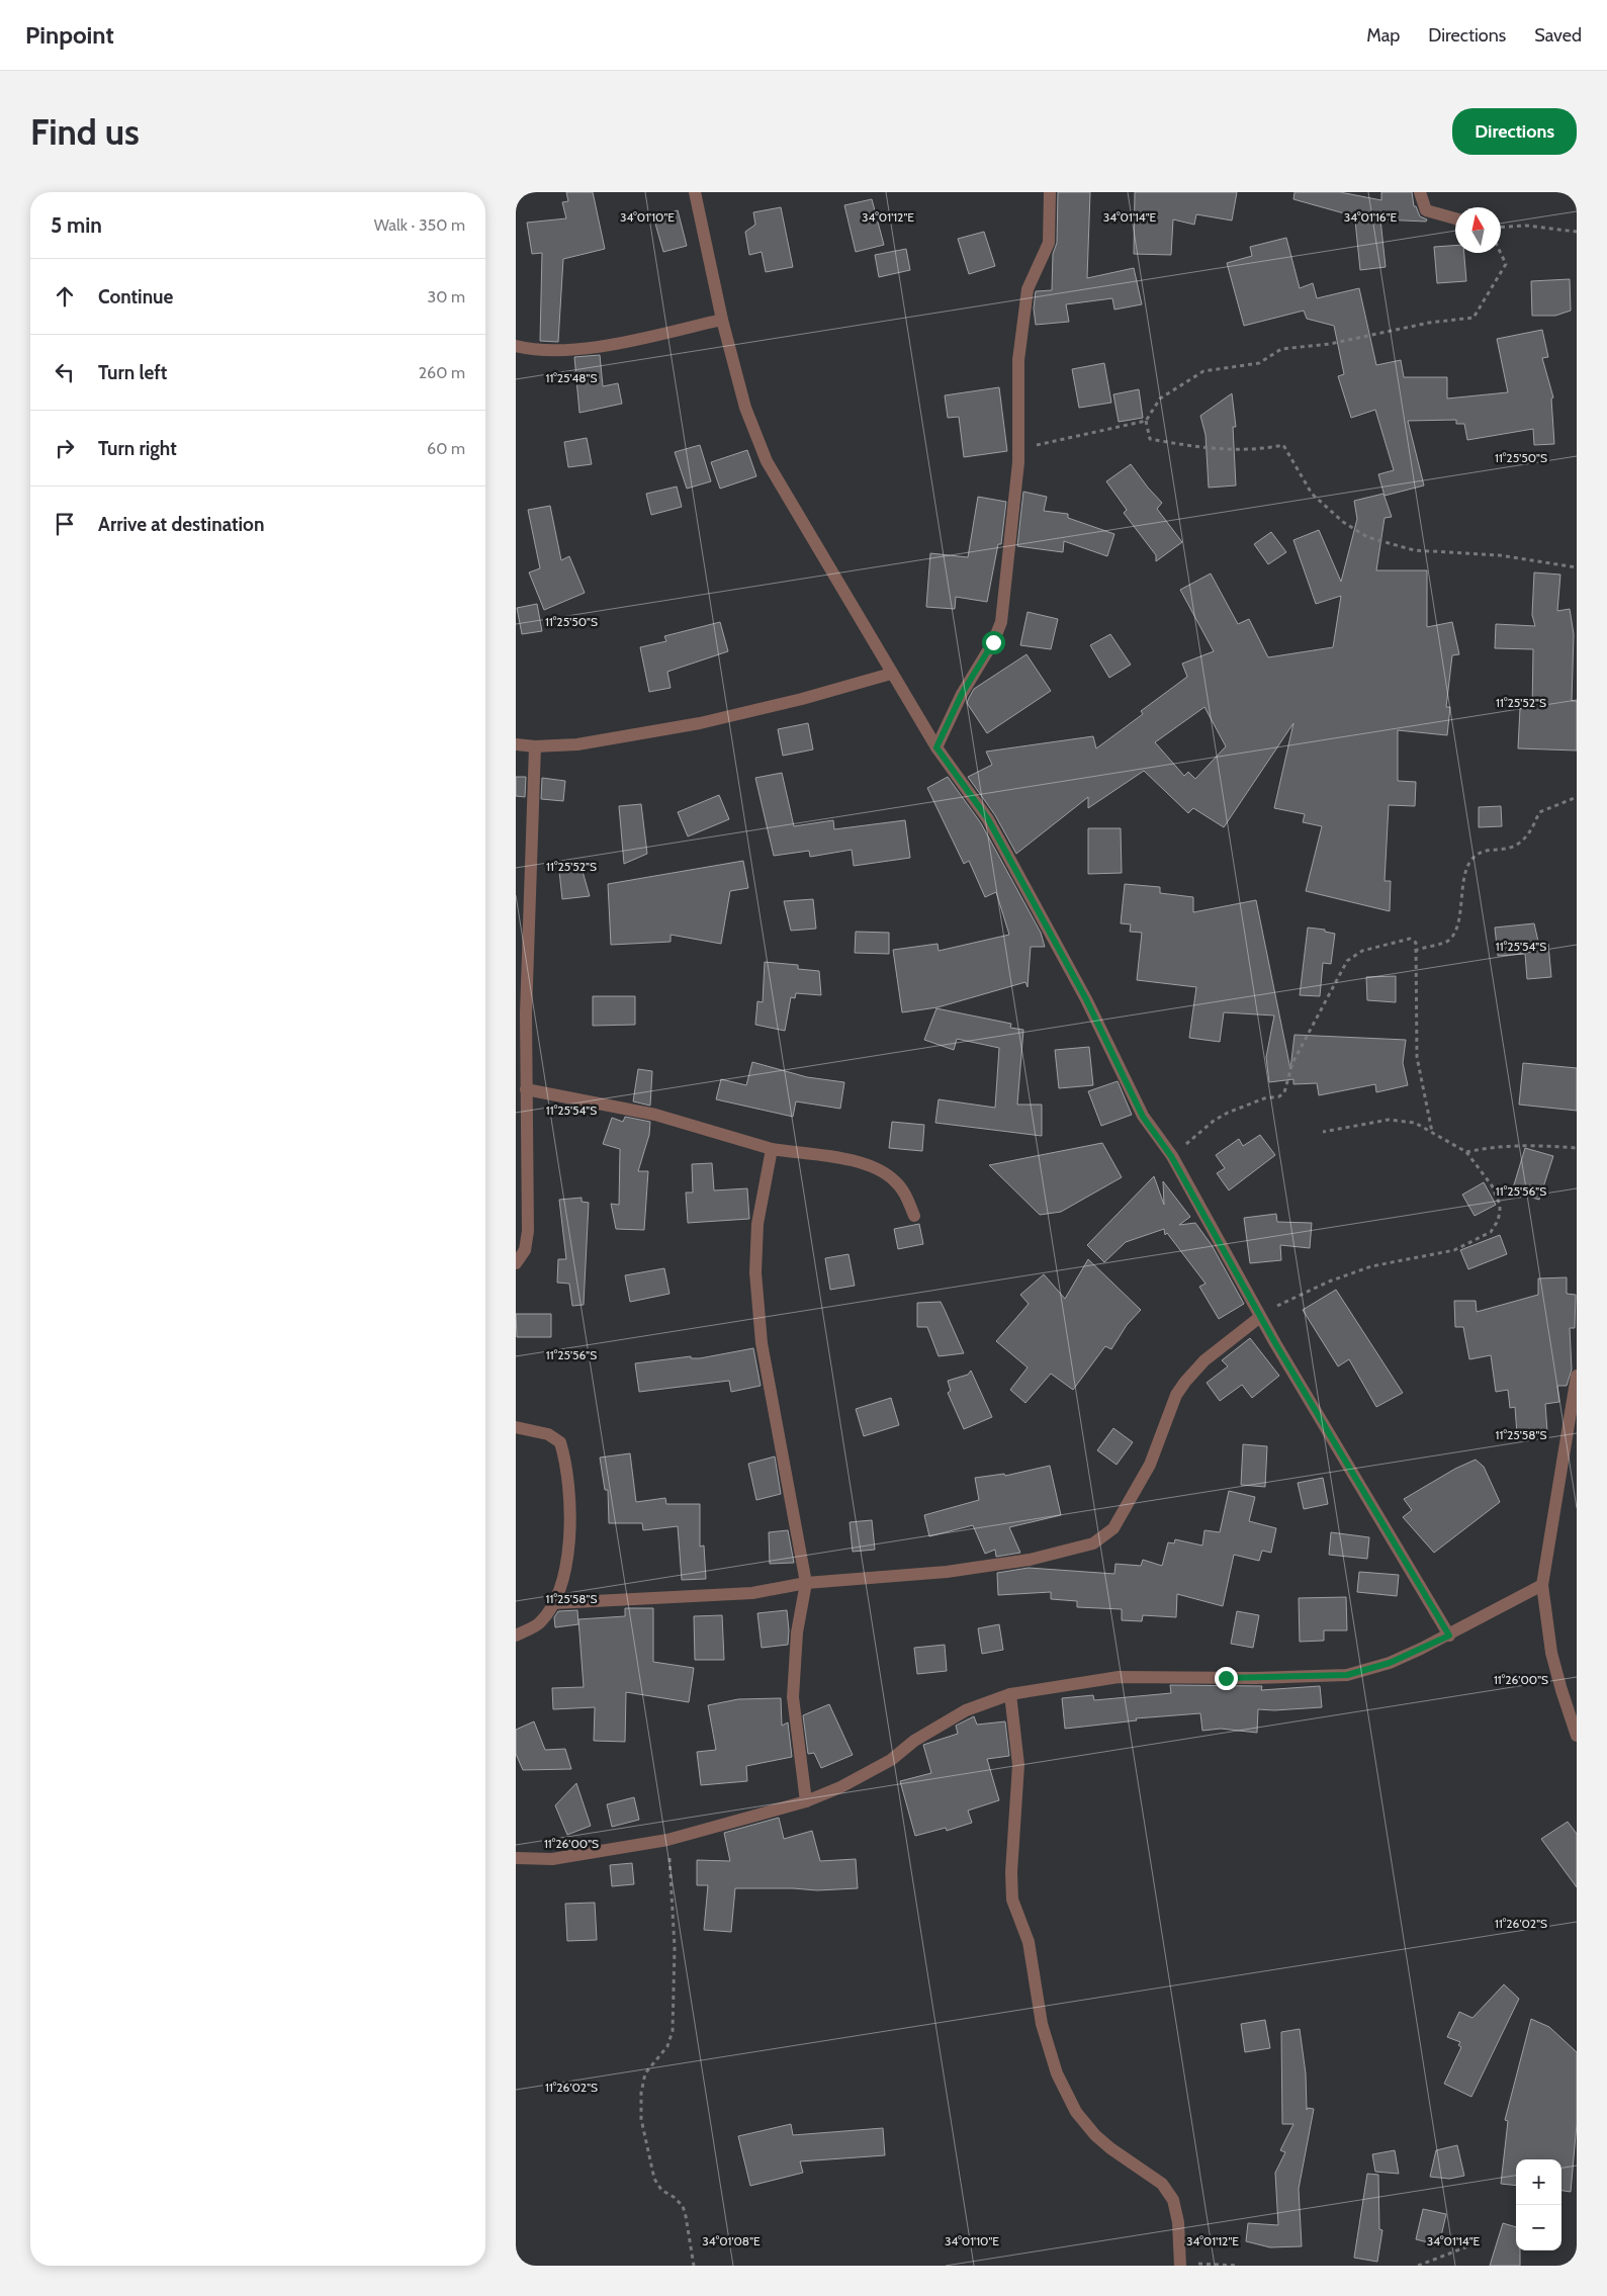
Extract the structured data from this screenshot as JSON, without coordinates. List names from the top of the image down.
{
  "north": "top",
  "page": {
    "header": "Pinpoint",
    "nav": ["Map", "Directions", "Saved"],
    "buttons": "Directions",
    "title": "Find us",
    "heading": ["5 min", "Walk · 350 m"],
    "list": [
      ["Continue", "30 m"],
      ["Turn left", "260 m"],
      ["Turn right", "60 m"],
      "Arrive at destination"
    ],
    "map_buttons": ["+", "−"]
  },
  "coordinates": [
    "34°01'10\"E",
    "34°01'12\"E",
    "34°01'14\"E",
    "34°01'16\"E",
    "11°25'48\"S",
    "11°25'50\"S",
    "11°25'52\"S",
    "11°25'54\"S",
    "11°25'56\"S",
    "11°25'58\"S",
    "11°26'00\"S",
    "11°26'02\"S",
    "34°01'08\"E"
  ]
}
